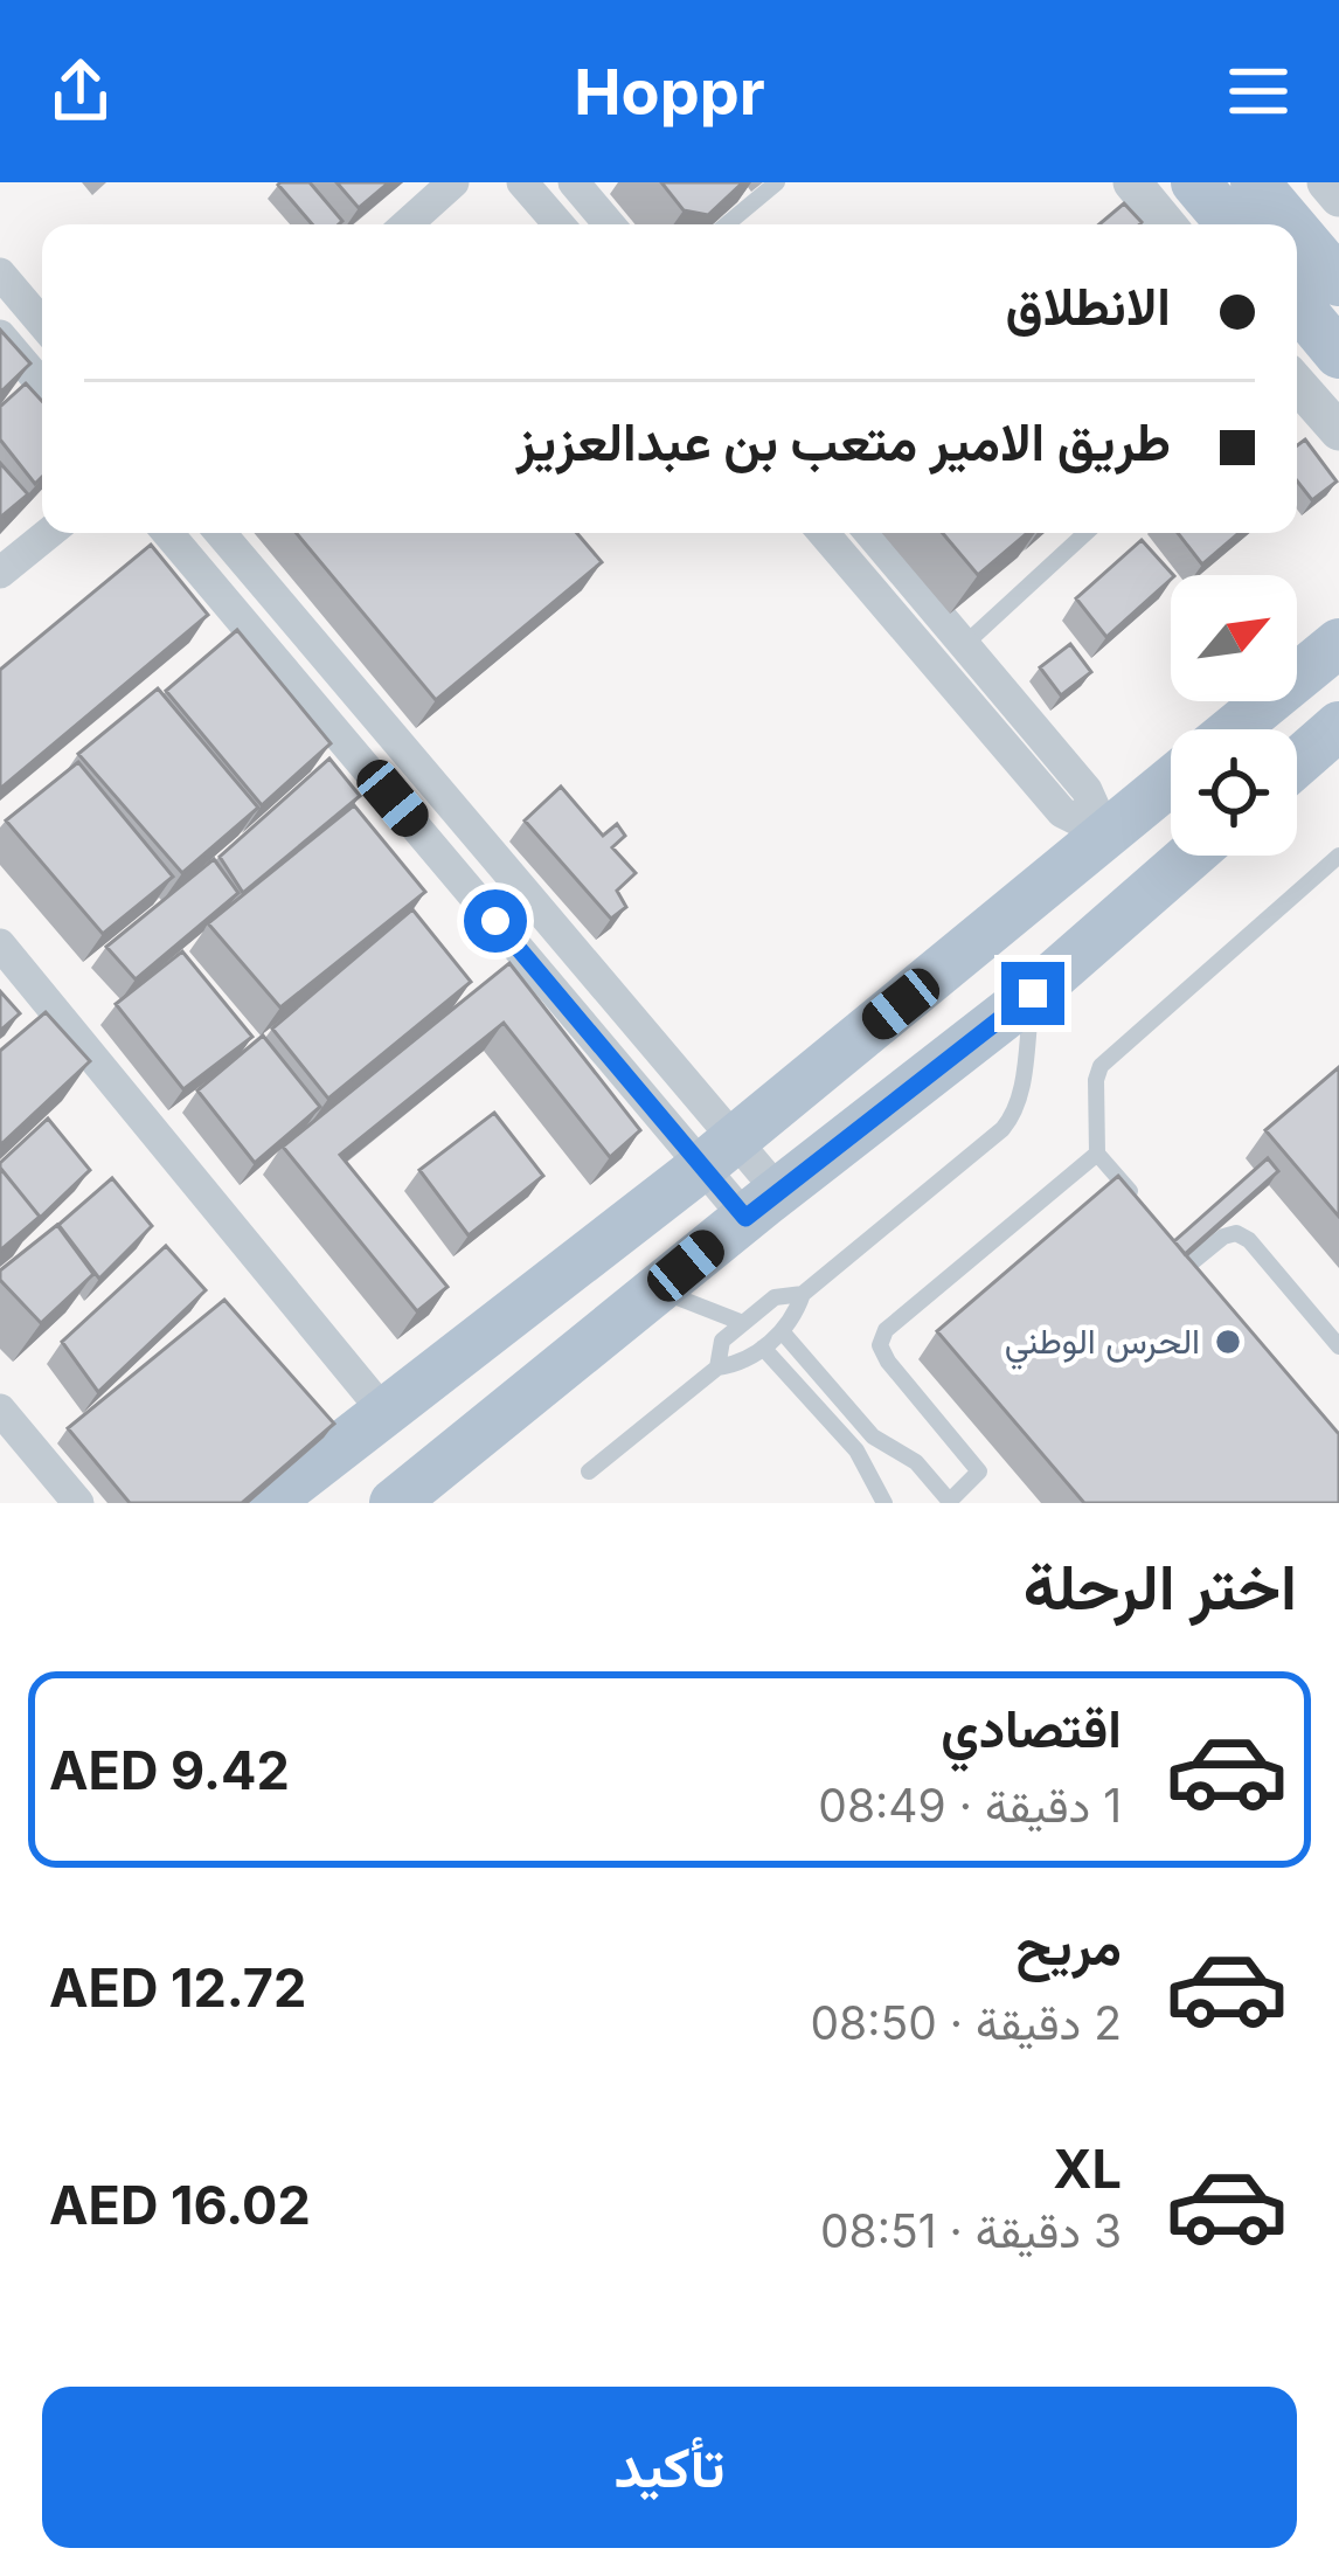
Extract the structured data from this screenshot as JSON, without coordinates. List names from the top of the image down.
{
  "places": ["الحرس الوطني"],
  "north": "top right",
  "page": {
    "header": "Hoppr",
    "banner": ["الانطلاق", "طريق الامير متعب بن عبدالعزيز"],
    "heading": "اختر الرحلة",
    "list": [
      {
        "name": "اقتصادي",
        "note": "1 دقيقة · 08:49",
        "value": "AED 9.42"
      },
      {
        "name": "مريح",
        "note": "2 دقيقة · 08:50",
        "value": "AED 12.72"
      },
      {
        "name": "XL",
        "note": "3 دقيقة · 08:51",
        "value": "AED 16.02"
      }
    ],
    "buttons": "تأكيد"
  }
}
